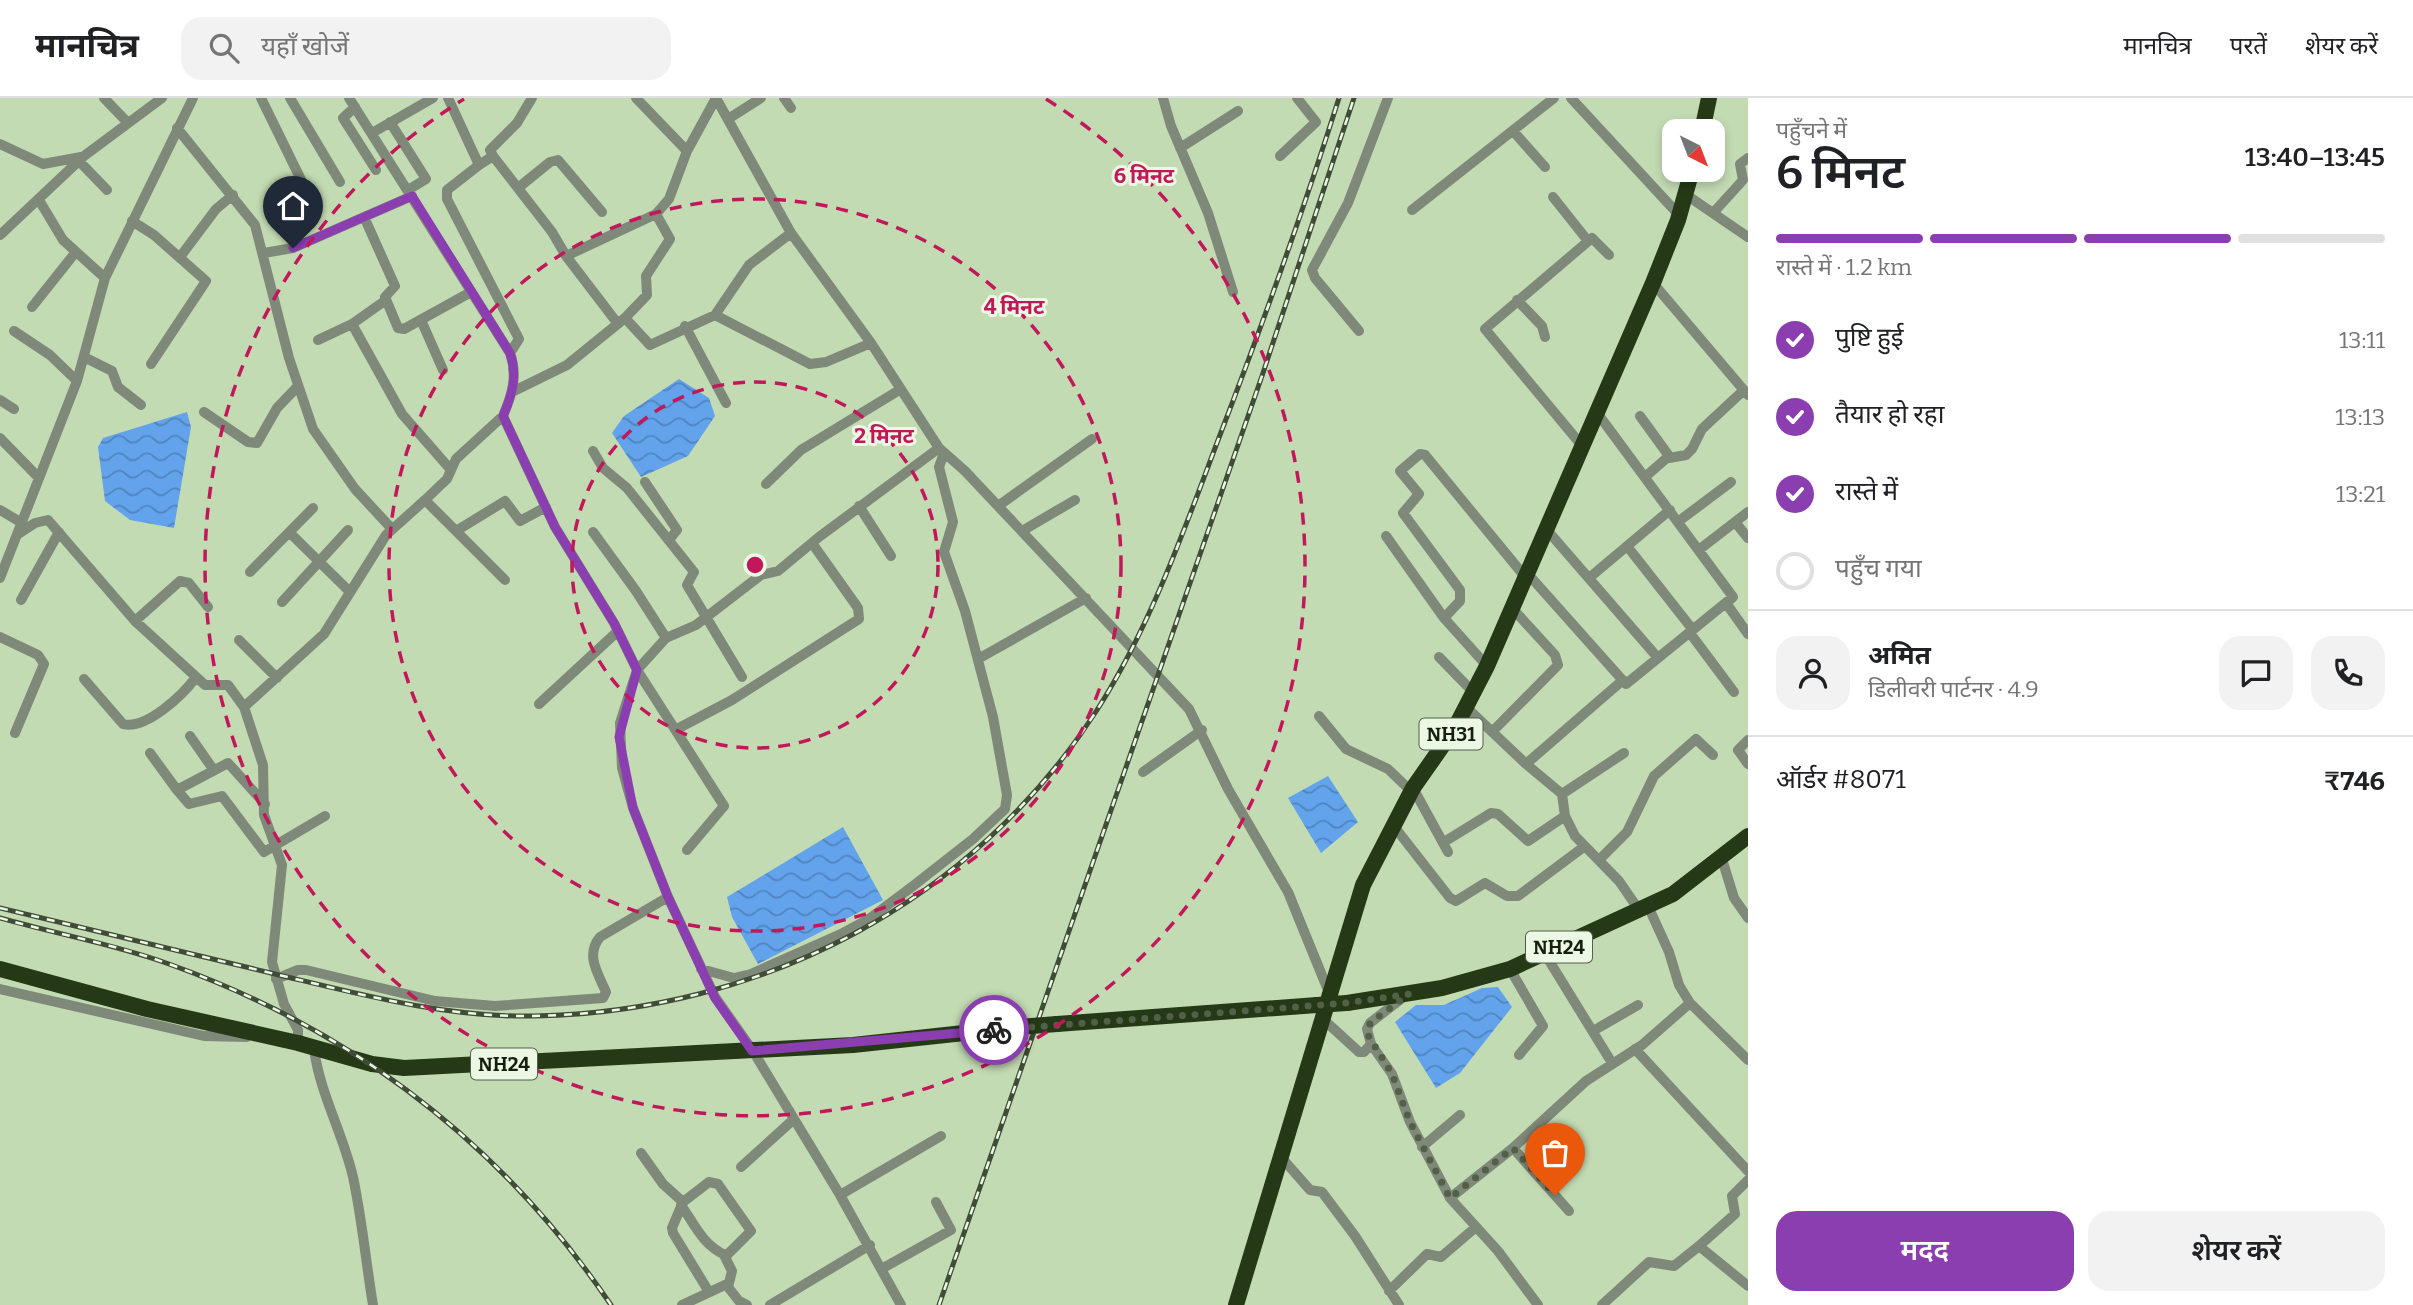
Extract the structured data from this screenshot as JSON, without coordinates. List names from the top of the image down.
{
  "streets": {
    "highway": ["NH31", "NH24"]
  },
  "crossings": [
    ["NH31", "NH24"]
  ],
  "north": "bottom right",
  "page": {
    "header": "मानचित्र",
    "search": "यहाँ खोजें",
    "nav": ["मानचित्र", "परतें", "शेयर करें"],
    "heading": ["6 मिनट", "पहुँचने में", "13:40–13:45"],
    "panel": [
      "अमित",
      "डिलीवरी पार्टनर · 4.9",
      "ऑर्डर #8071",
      "₹746"
    ],
    "bar": "रास्ते में · 1.2 km",
    "list": [
      ["पुष्टि हुई", "13:11"],
      ["तैयार हो रहा", "13:13"],
      ["रास्ते में", "13:21"],
      "पहुँच गया"
    ],
    "buttons": ["मदद", "शेयर करें"]
  },
  "rings": ["6 मिनट", "4 मिनट", "2 मिनट"]
}
